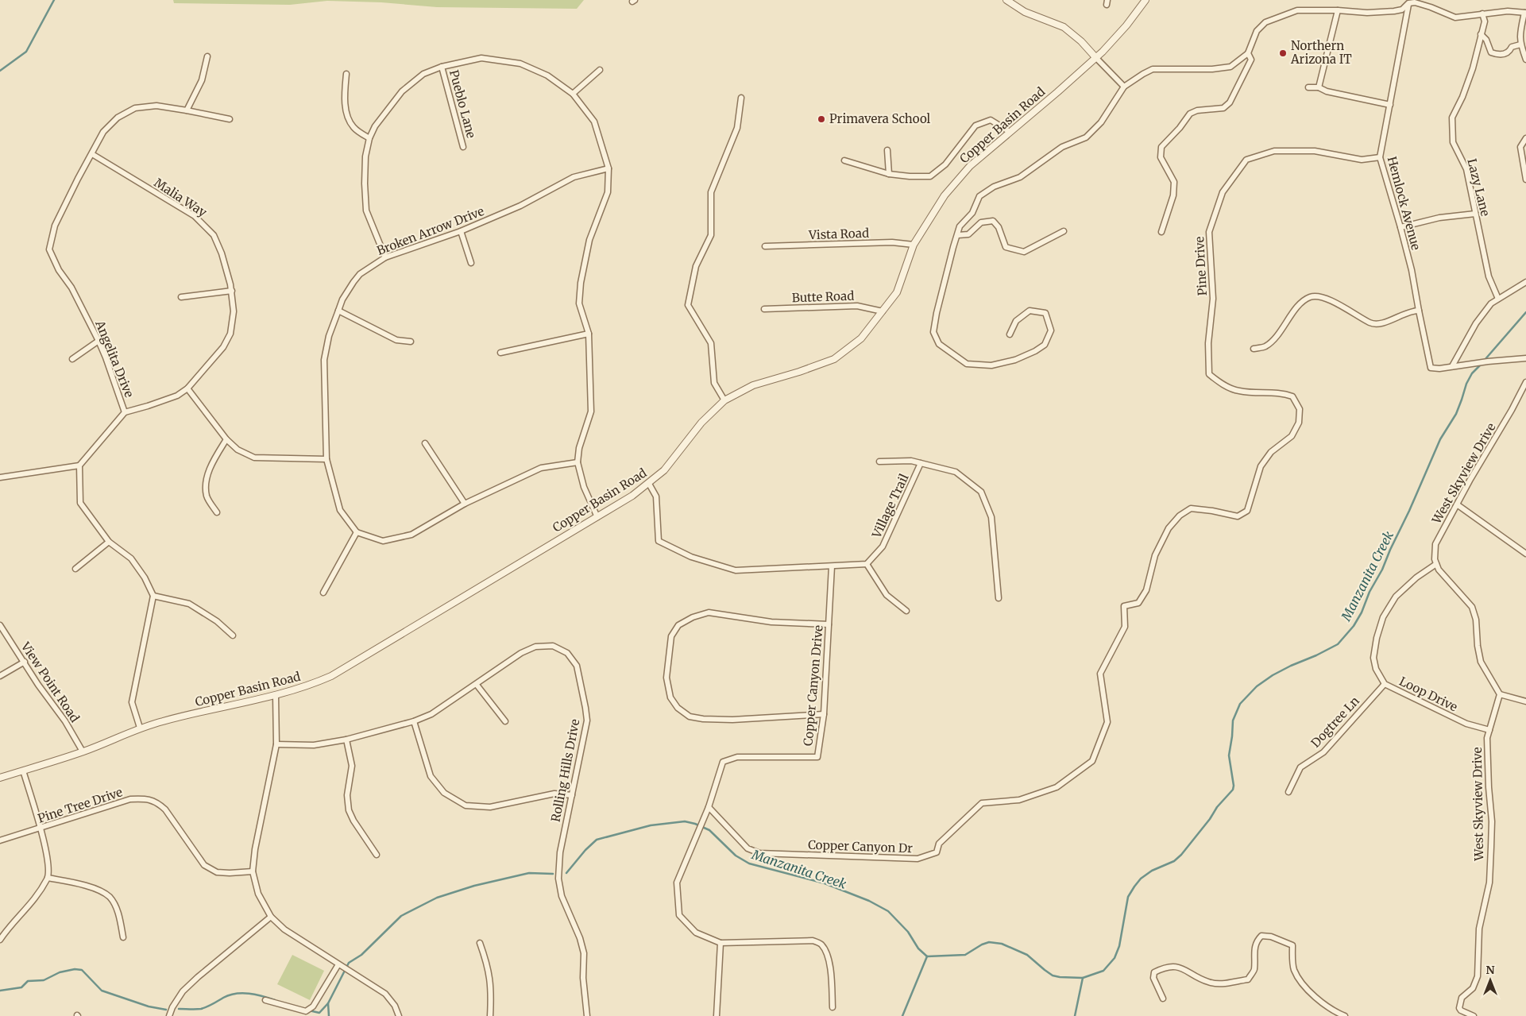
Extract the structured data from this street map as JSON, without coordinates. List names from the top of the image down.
{
  "streets": {
    "street": [
      "Pueblo Lane",
      "Copper Basin Road",
      "Lazy Lane",
      "Malia Way",
      "Hemlock Avenue",
      "Broken Arrow Drive",
      "Vista Road",
      "Pine Drive",
      "Butte Road",
      "Angelita Drive",
      "West Skyview Drive",
      "Village Trail",
      "View Point Road",
      "Copper Canyon Drive",
      "Loop Drive",
      "Dogtree Ln",
      "Rolling Hills Drive",
      "Pine Tree Drive",
      "Copper Canyon Dr"
    ]
  },
  "crossings": [
    ["Copper Basin Road", "Vista Road"],
    ["Copper Basin Road", "Butte Road"],
    ["Copper Basin Road", "View Point Road"],
    ["Malia Way", "Angelita Drive"],
    ["Hemlock Avenue", "Pine Drive"],
    ["Pine Drive", "Copper Canyon Dr"],
    ["West Skyview Drive", "Loop Drive"],
    ["Copper Canyon Drive", "Copper Canyon Dr"],
    ["Loop Drive", "Dogtree Ln"]
  ],
  "water": ["Manzanita Creek"],
  "places": ["Northern Arizona IT", "Primavera School"],
  "north": "top"
}
